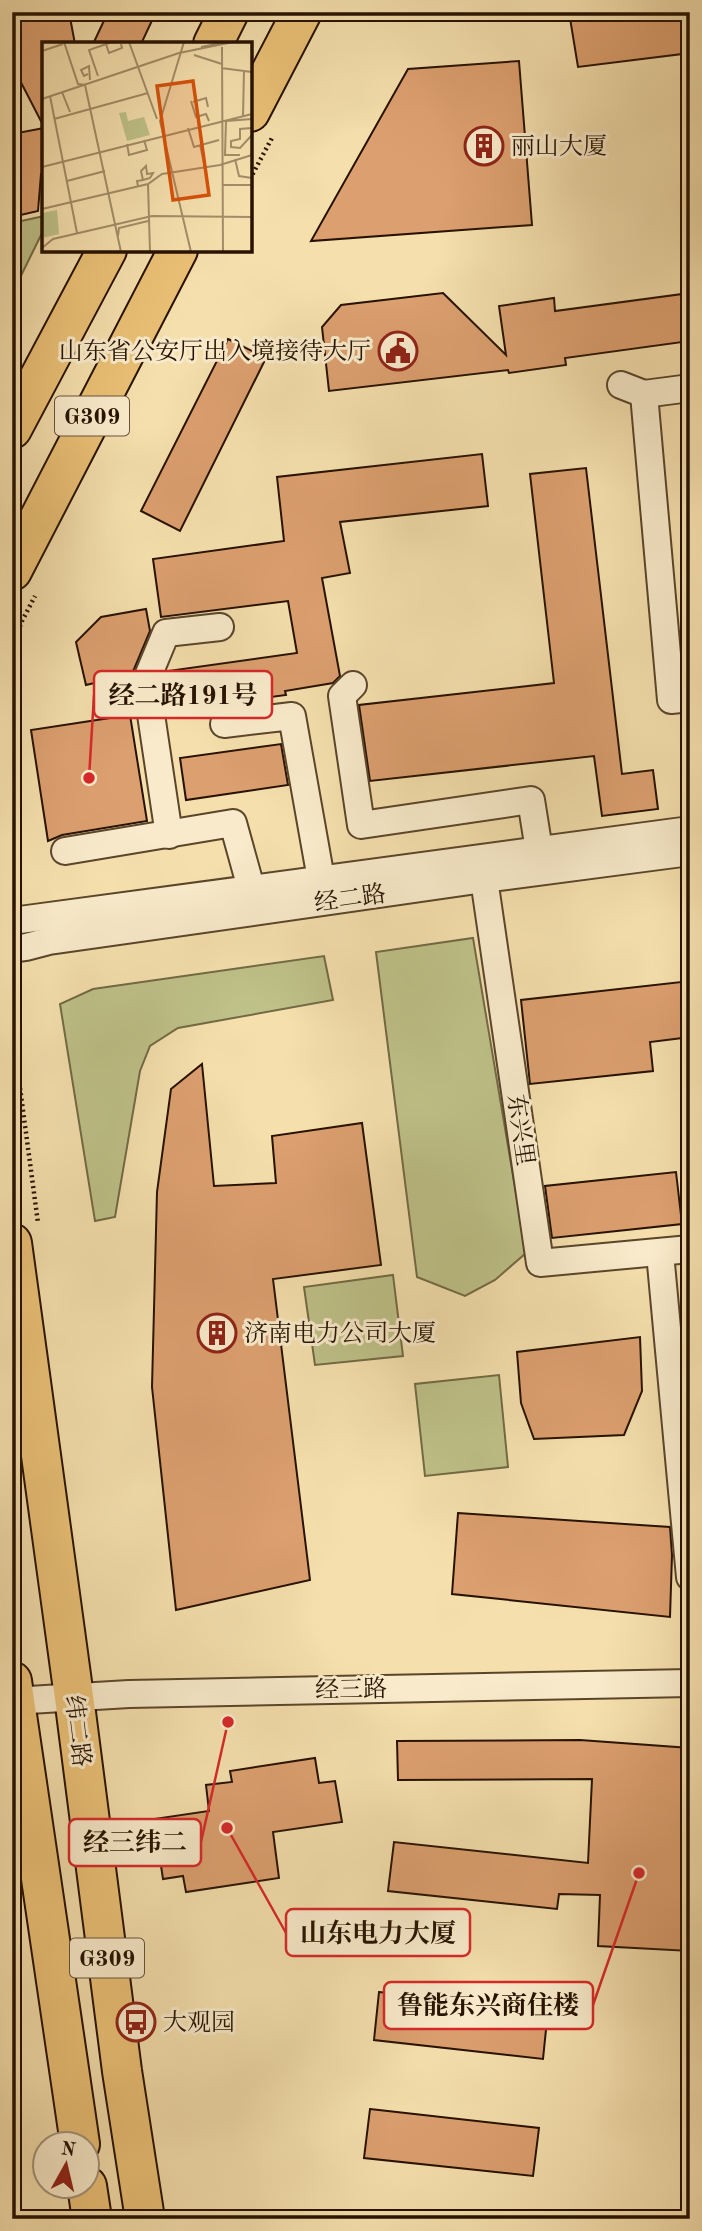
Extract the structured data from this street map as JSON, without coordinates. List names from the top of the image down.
{
  "streets": {
    "highway": ["G309", "纬二路"],
    "street": ["经二路", "东兴里", "经三路"]
  },
  "crossings": [
    ["G309", "经三路"],
    ["经二路", "东兴里"],
    ["经三路", "纬二路"]
  ],
  "places": {
    "building": ["丽山大厦", "济南电力公司大厦"],
    "public building": ["山东省公安厅出入境接待大厅"],
    "other": [
      "经二路191号",
      "经三纬二",
      "山东电力大厦",
      "鲁能东兴商住楼"
    ],
    "bus stop": ["大观园"]
  },
  "north": "top"
}
